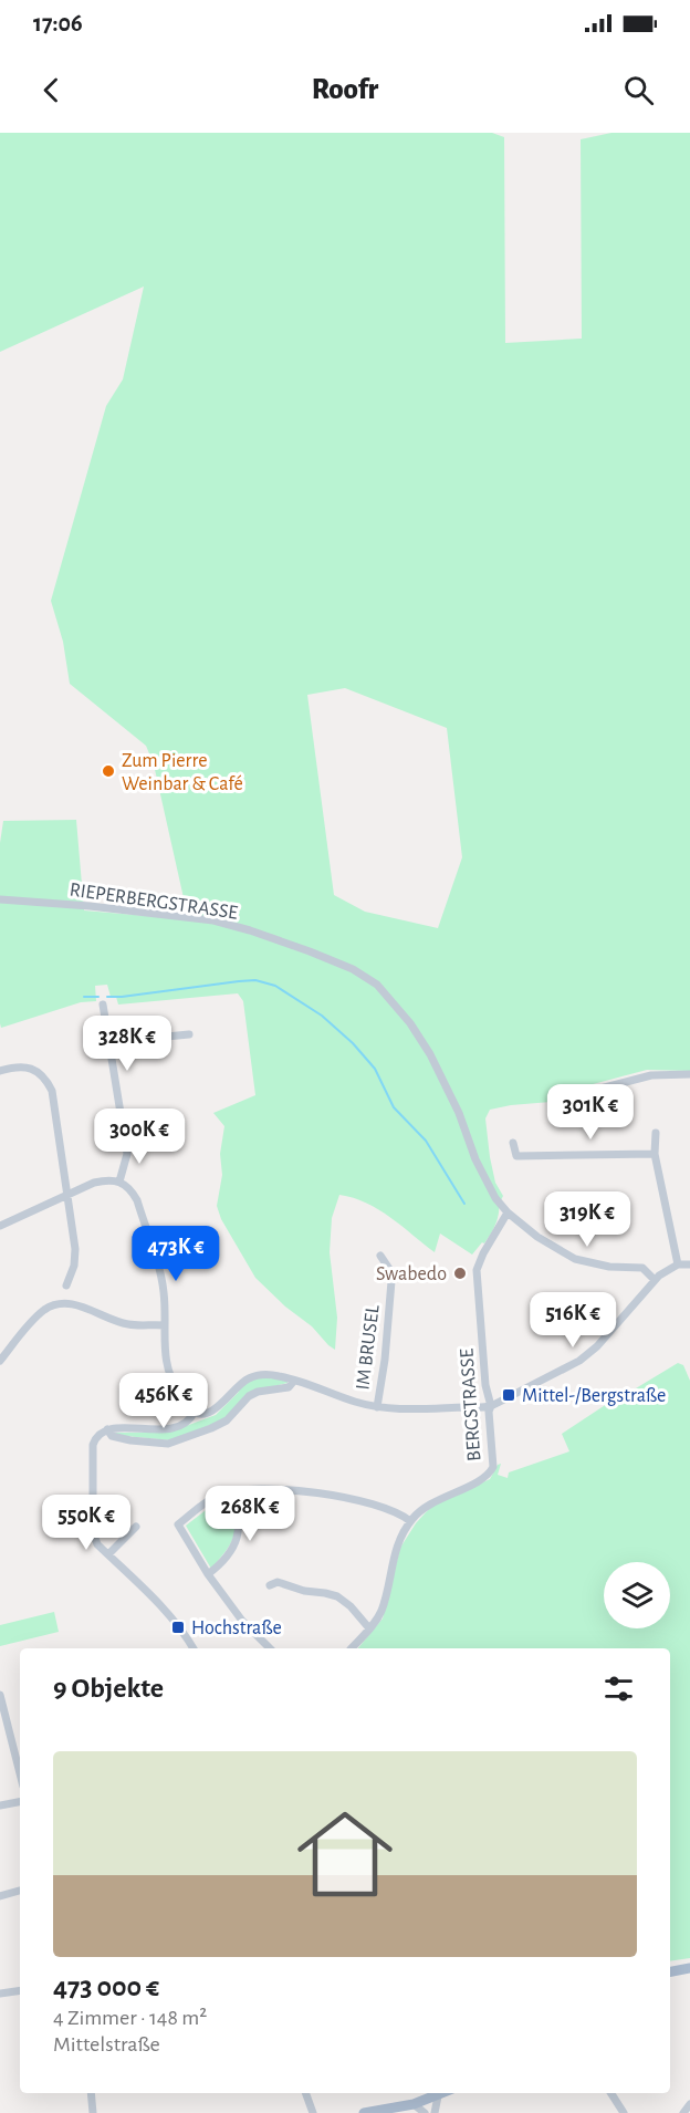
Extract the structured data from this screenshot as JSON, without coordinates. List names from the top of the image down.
{
  "streets": {
    "street": ["RIEPERBERGSTRASSE", "IM BRUSEL", "BERGSTRASSE"]
  },
  "crossings": [
    ["RIEPERBERGSTRASSE", "BERGSTRASSE"]
  ],
  "places": {
    "other": ["Zum Pierre Weinbar & Café", "Swabedo"],
    "transit": ["Mittel-/Bergstraße", "Hochstraße"]
  },
  "page": {
    "status": "17:06",
    "header": "Roofr",
    "price": [
      "328K €",
      "301K €",
      "300K €",
      "319K €",
      "473K €",
      "516K €",
      "456K €",
      "268K €",
      "550K €"
    ],
    "heading": "9 Objekte",
    "list": [
      {
        "name": "473 000 €",
        "note": "4 Zimmer · 148 m² · Mittelstraße"
      }
    ]
  }
}
